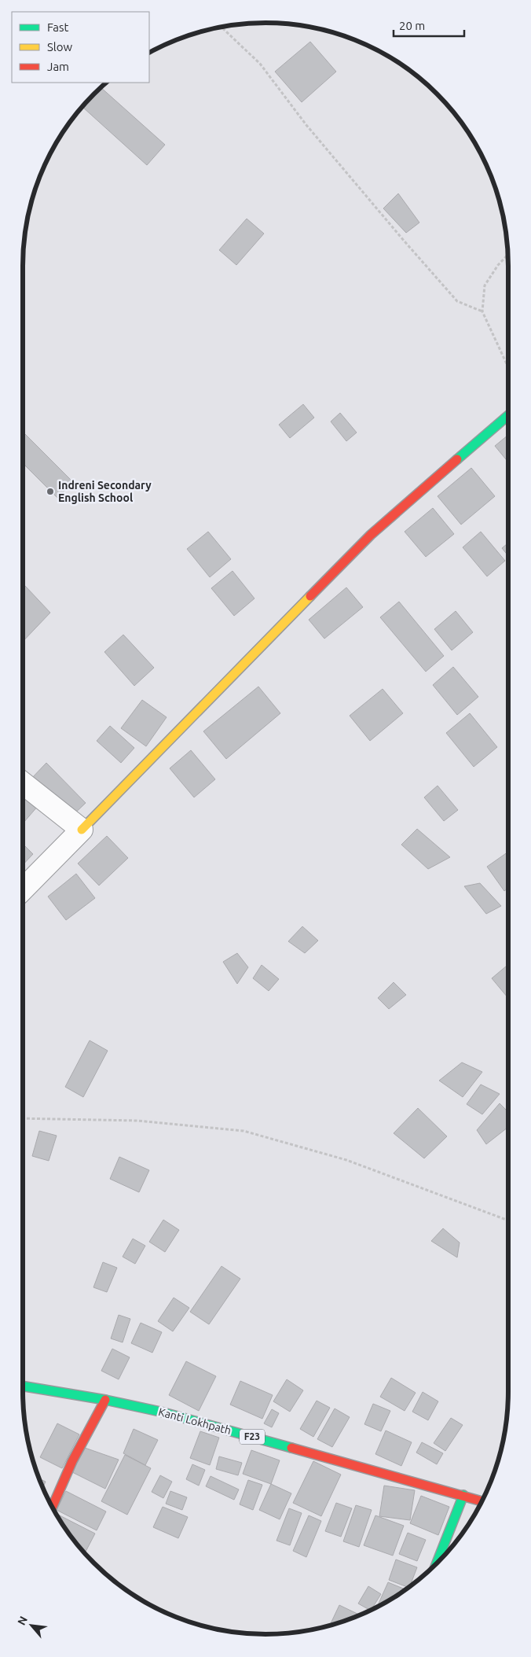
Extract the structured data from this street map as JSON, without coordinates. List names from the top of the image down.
{
  "streets": {
    "street": ["Kanti Lokhpath", "F23"]
  },
  "places": ["Indreni Secondary English School"],
  "legend": ["Fast", "Slow", "Jam"],
  "scale_bar": "20 m",
  "north": "top left"
}
